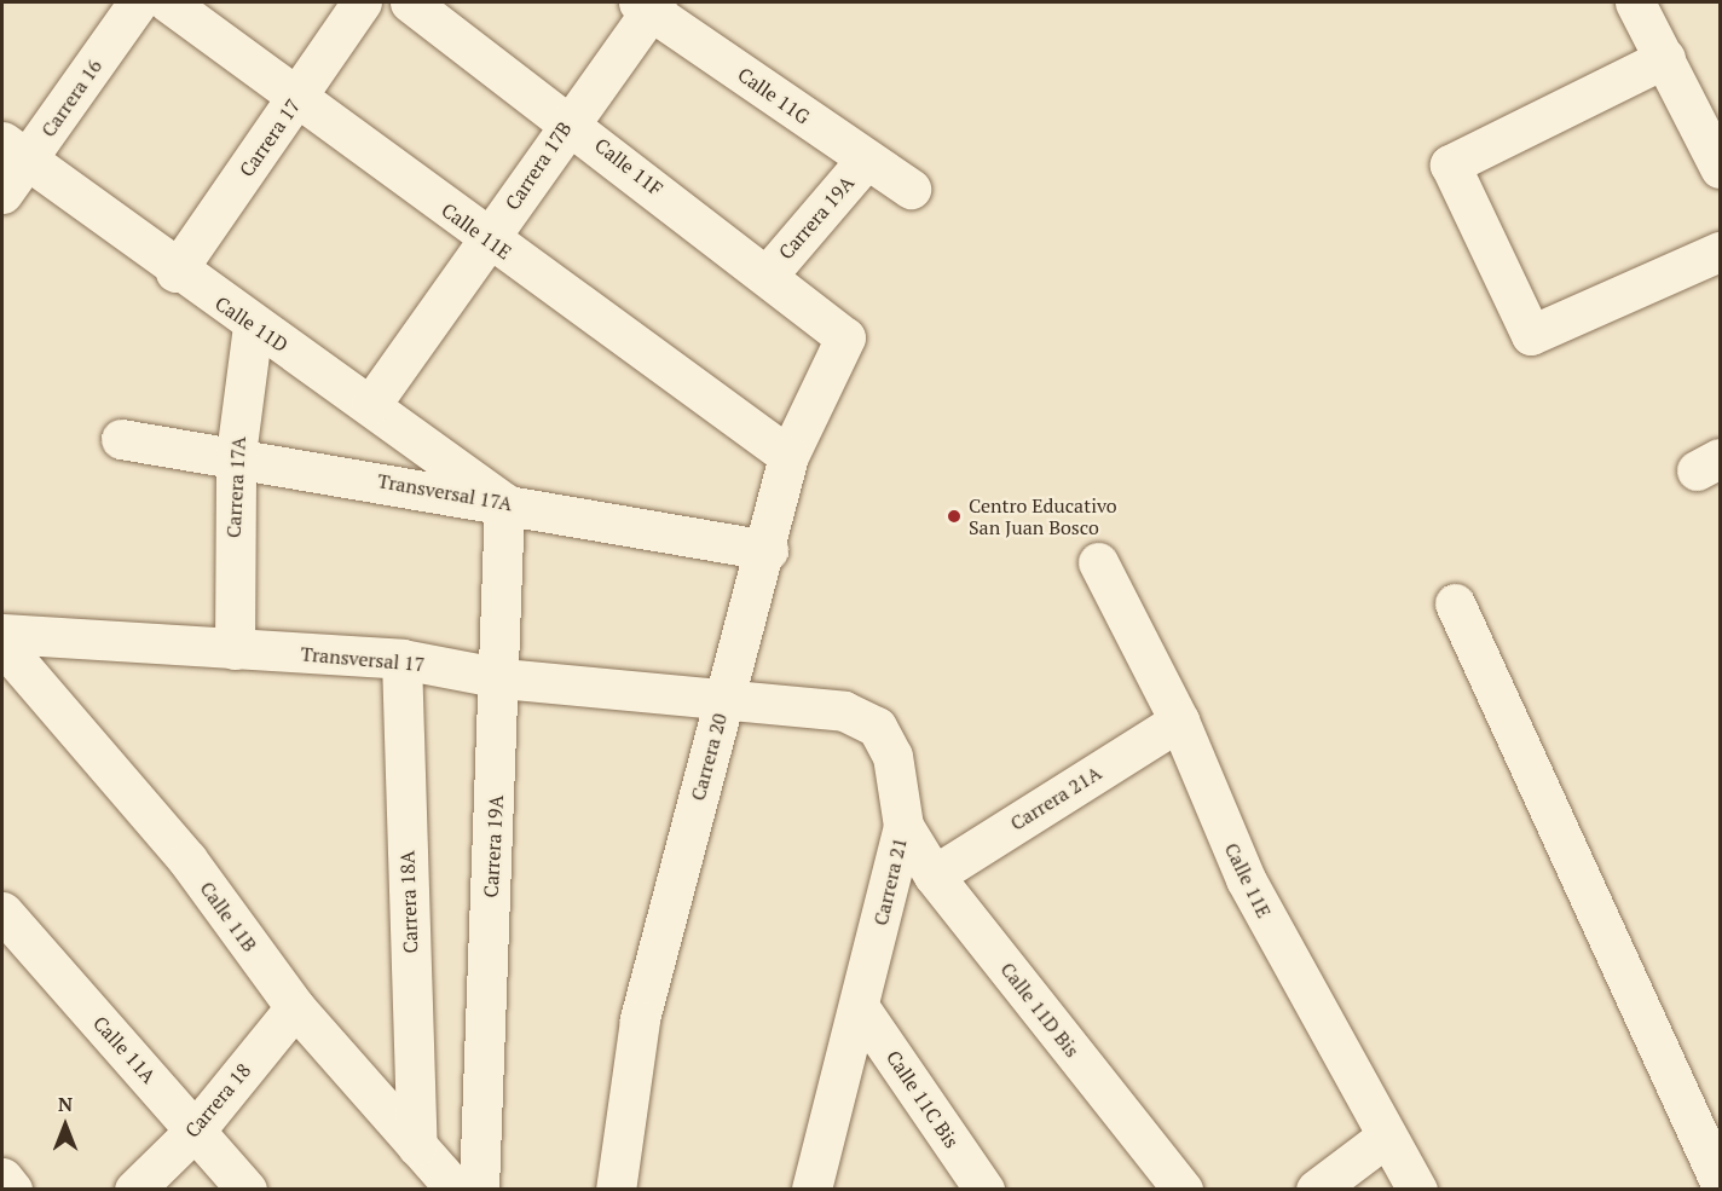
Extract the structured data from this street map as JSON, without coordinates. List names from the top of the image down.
{
  "streets": {
    "street": [
      "Calle 11G",
      "Carrera 16",
      "Carrera 17",
      "Carrera 17B",
      "Calle 11F",
      "Carrera 19A",
      "Calle 11E",
      "Calle 11D",
      "Carrera 17A",
      "Transversal 17A",
      "Transversal 17",
      "Carrera 20",
      "Carrera 21A",
      "Carrera 21",
      "Carrera 18A",
      "Calle 11B",
      "Calle 11D Bis",
      "Calle 11A",
      "Calle 11C Bis",
      "Carrera 18"
    ]
  },
  "crossings": [
    ["Calle 11G", "Carrera 17B"],
    ["Calle 11G", "Carrera 19A"],
    ["Carrera 16", "Calle 11D"],
    ["Carrera 17", "Calle 11E"],
    ["Carrera 17", "Calle 11D"],
    ["Carrera 17B", "Calle 11F"],
    ["Carrera 17B", "Calle 11E"],
    ["Carrera 17B", "Calle 11D"],
    ["Calle 11F", "Carrera 19A"],
    ["Calle 11F", "Carrera 20"],
    ["Carrera 19A", "Calle 11D"],
    ["Carrera 19A", "Transversal 17A"],
    ["Carrera 19A", "Transversal 17"],
    ["Calle 11E", "Carrera 20"],
    ["Calle 11E", "Carrera 21A"],
    ["Calle 11D", "Carrera 17A"],
    ["Calle 11D", "Transversal 17A"],
    ["Carrera 17A", "Transversal 17A"],
    ["Carrera 17A", "Transversal 17"],
    ["Transversal 17A", "Carrera 20"],
    ["Transversal 17", "Carrera 20"],
    ["Transversal 17", "Carrera 21"],
    ["Transversal 17", "Carrera 18A"],
    ["Carrera 20", "Carrera 21"],
    ["Carrera 21A", "Calle 11D Bis"],
    ["Carrera 21", "Calle 11D Bis"],
    ["Carrera 21", "Calle 11C Bis"],
    ["Carrera 18A", "Calle 11B"],
    ["Calle 11B", "Carrera 18"],
    ["Calle 11A", "Carrera 18"]
  ],
  "places": ["Centro Educativo San Juan Bosco"],
  "north": "top"
}
